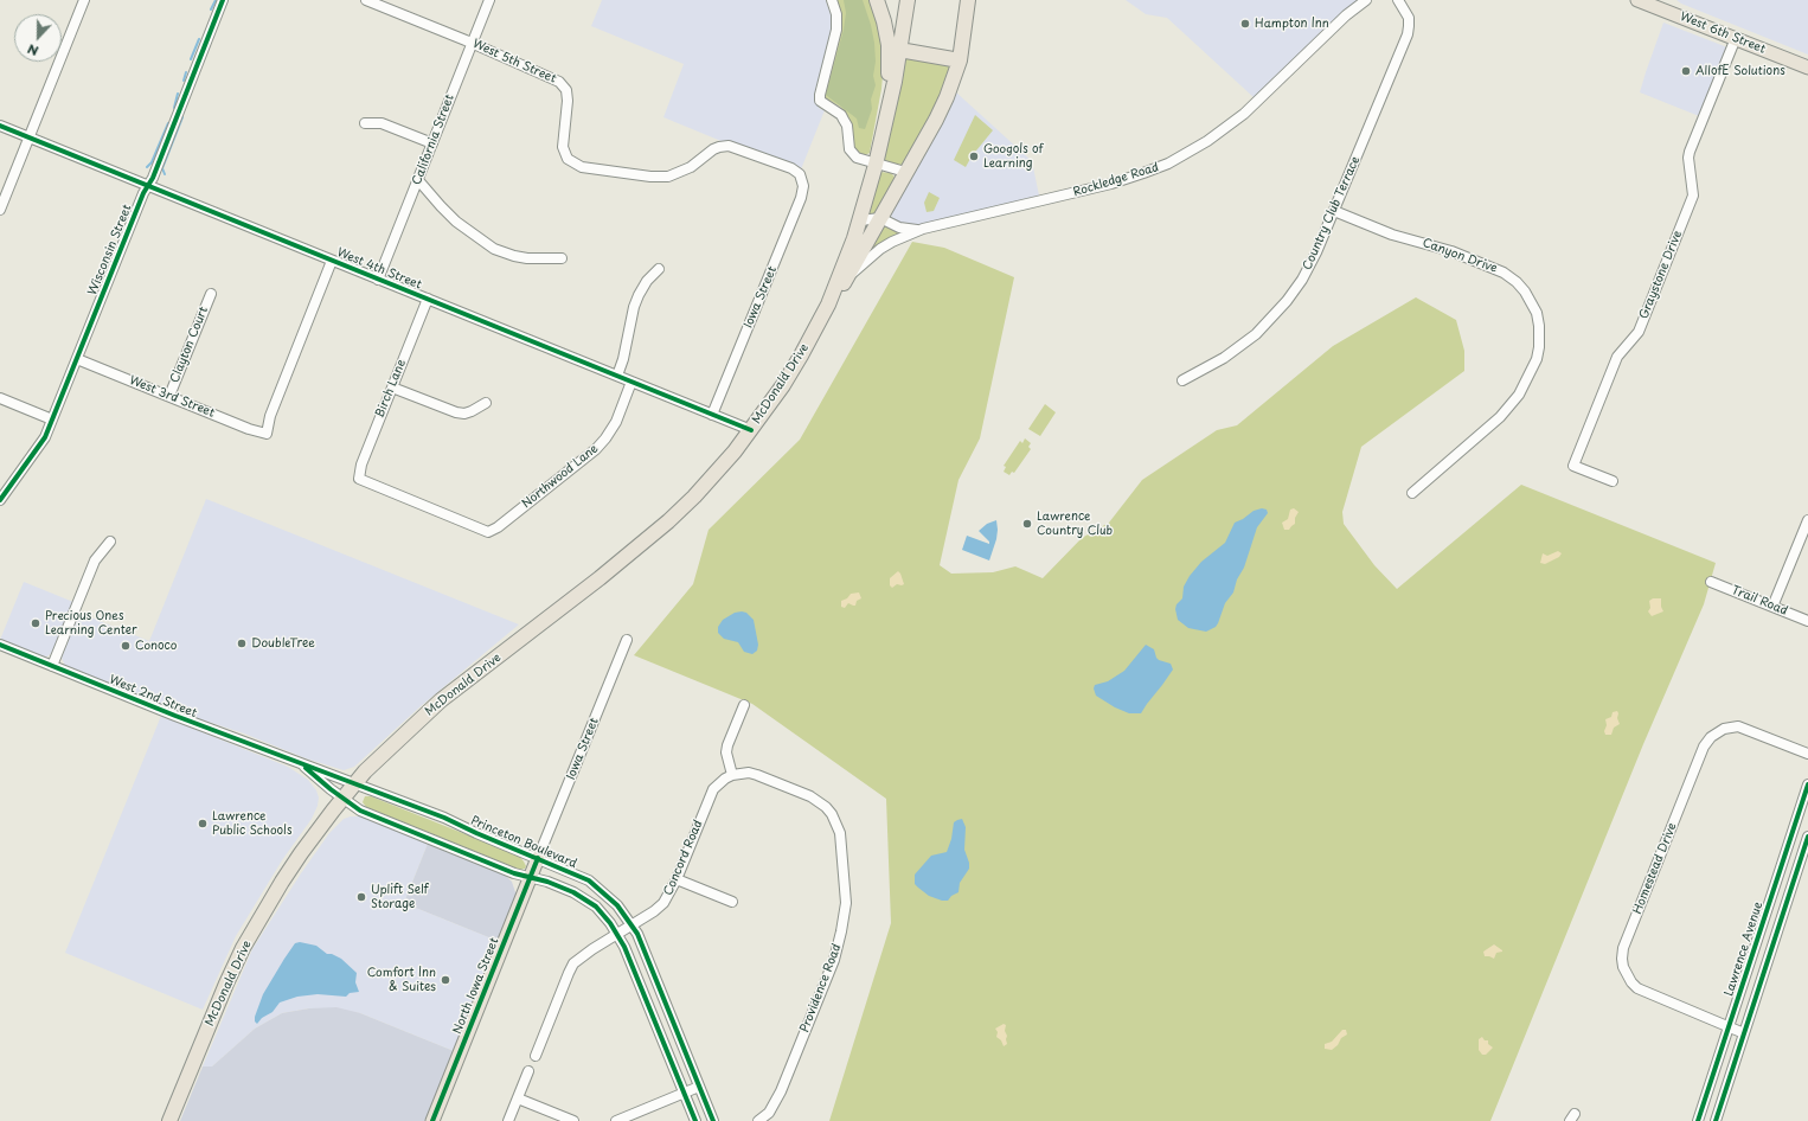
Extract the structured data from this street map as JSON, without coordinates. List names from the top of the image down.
{
  "streets": {
    "highway": ["McDonald Drive"],
    "main road": ["West 6th Street", "North Iowa Street"],
    "street": [
      "West 5th Street",
      "California Street",
      "Rockledge Road",
      "Country Club Terrace",
      "Wisconsin Street",
      "Canyon Drive",
      "West 4th Street",
      "Graystone Drive",
      "Iowa Street",
      "Clayton Court",
      "Birch Lane",
      "West 3rd Street",
      "Northwood Lane",
      "Trail Road",
      "West 2nd Street",
      "Princeton Boulevard",
      "Concord Road",
      "Homestead Drive",
      "Lawrence Avenue",
      "Providence Road"
    ]
  },
  "crossings": [
    ["West 6th Street", "Graystone Drive"],
    ["West 5th Street", "California Street"],
    ["West 5th Street", "Iowa Street"],
    ["California Street", "West 4th Street"],
    ["Country Club Terrace", "Canyon Drive"],
    ["Wisconsin Street", "West 4th Street"],
    ["Wisconsin Street", "West 3rd Street"],
    ["West 4th Street", "Iowa Street"],
    ["West 4th Street", "McDonald Drive"],
    ["West 4th Street", "Birch Lane"],
    ["West 4th Street", "West 3rd Street"],
    ["West 4th Street", "Northwood Lane"],
    ["Iowa Street", "Princeton Boulevard"],
    ["Iowa Street", "North Iowa Street"],
    ["Clayton Court", "West 3rd Street"],
    ["McDonald Drive", "West 2nd Street"],
    ["McDonald Drive", "Princeton Boulevard"],
    ["Birch Lane", "Northwood Lane"],
    ["West 2nd Street", "Princeton Boulevard"],
    ["Princeton Boulevard", "Concord Road"],
    ["Princeton Boulevard", "North Iowa Street"],
    ["Concord Road", "Providence Road"],
    ["Homestead Drive", "Lawrence Avenue"]
  ],
  "places": [
    "Hampton Inn",
    "AllofE Solutions",
    "Googols of Learning",
    "Lawrence Country Club",
    "Precious Ones Learning Center",
    "DoubleTree",
    "Conoco",
    "Lawrence Public Schools",
    "Uplift Self Storage",
    "Comfort Inn & Suites"
  ],
  "north": "bottom"
}
